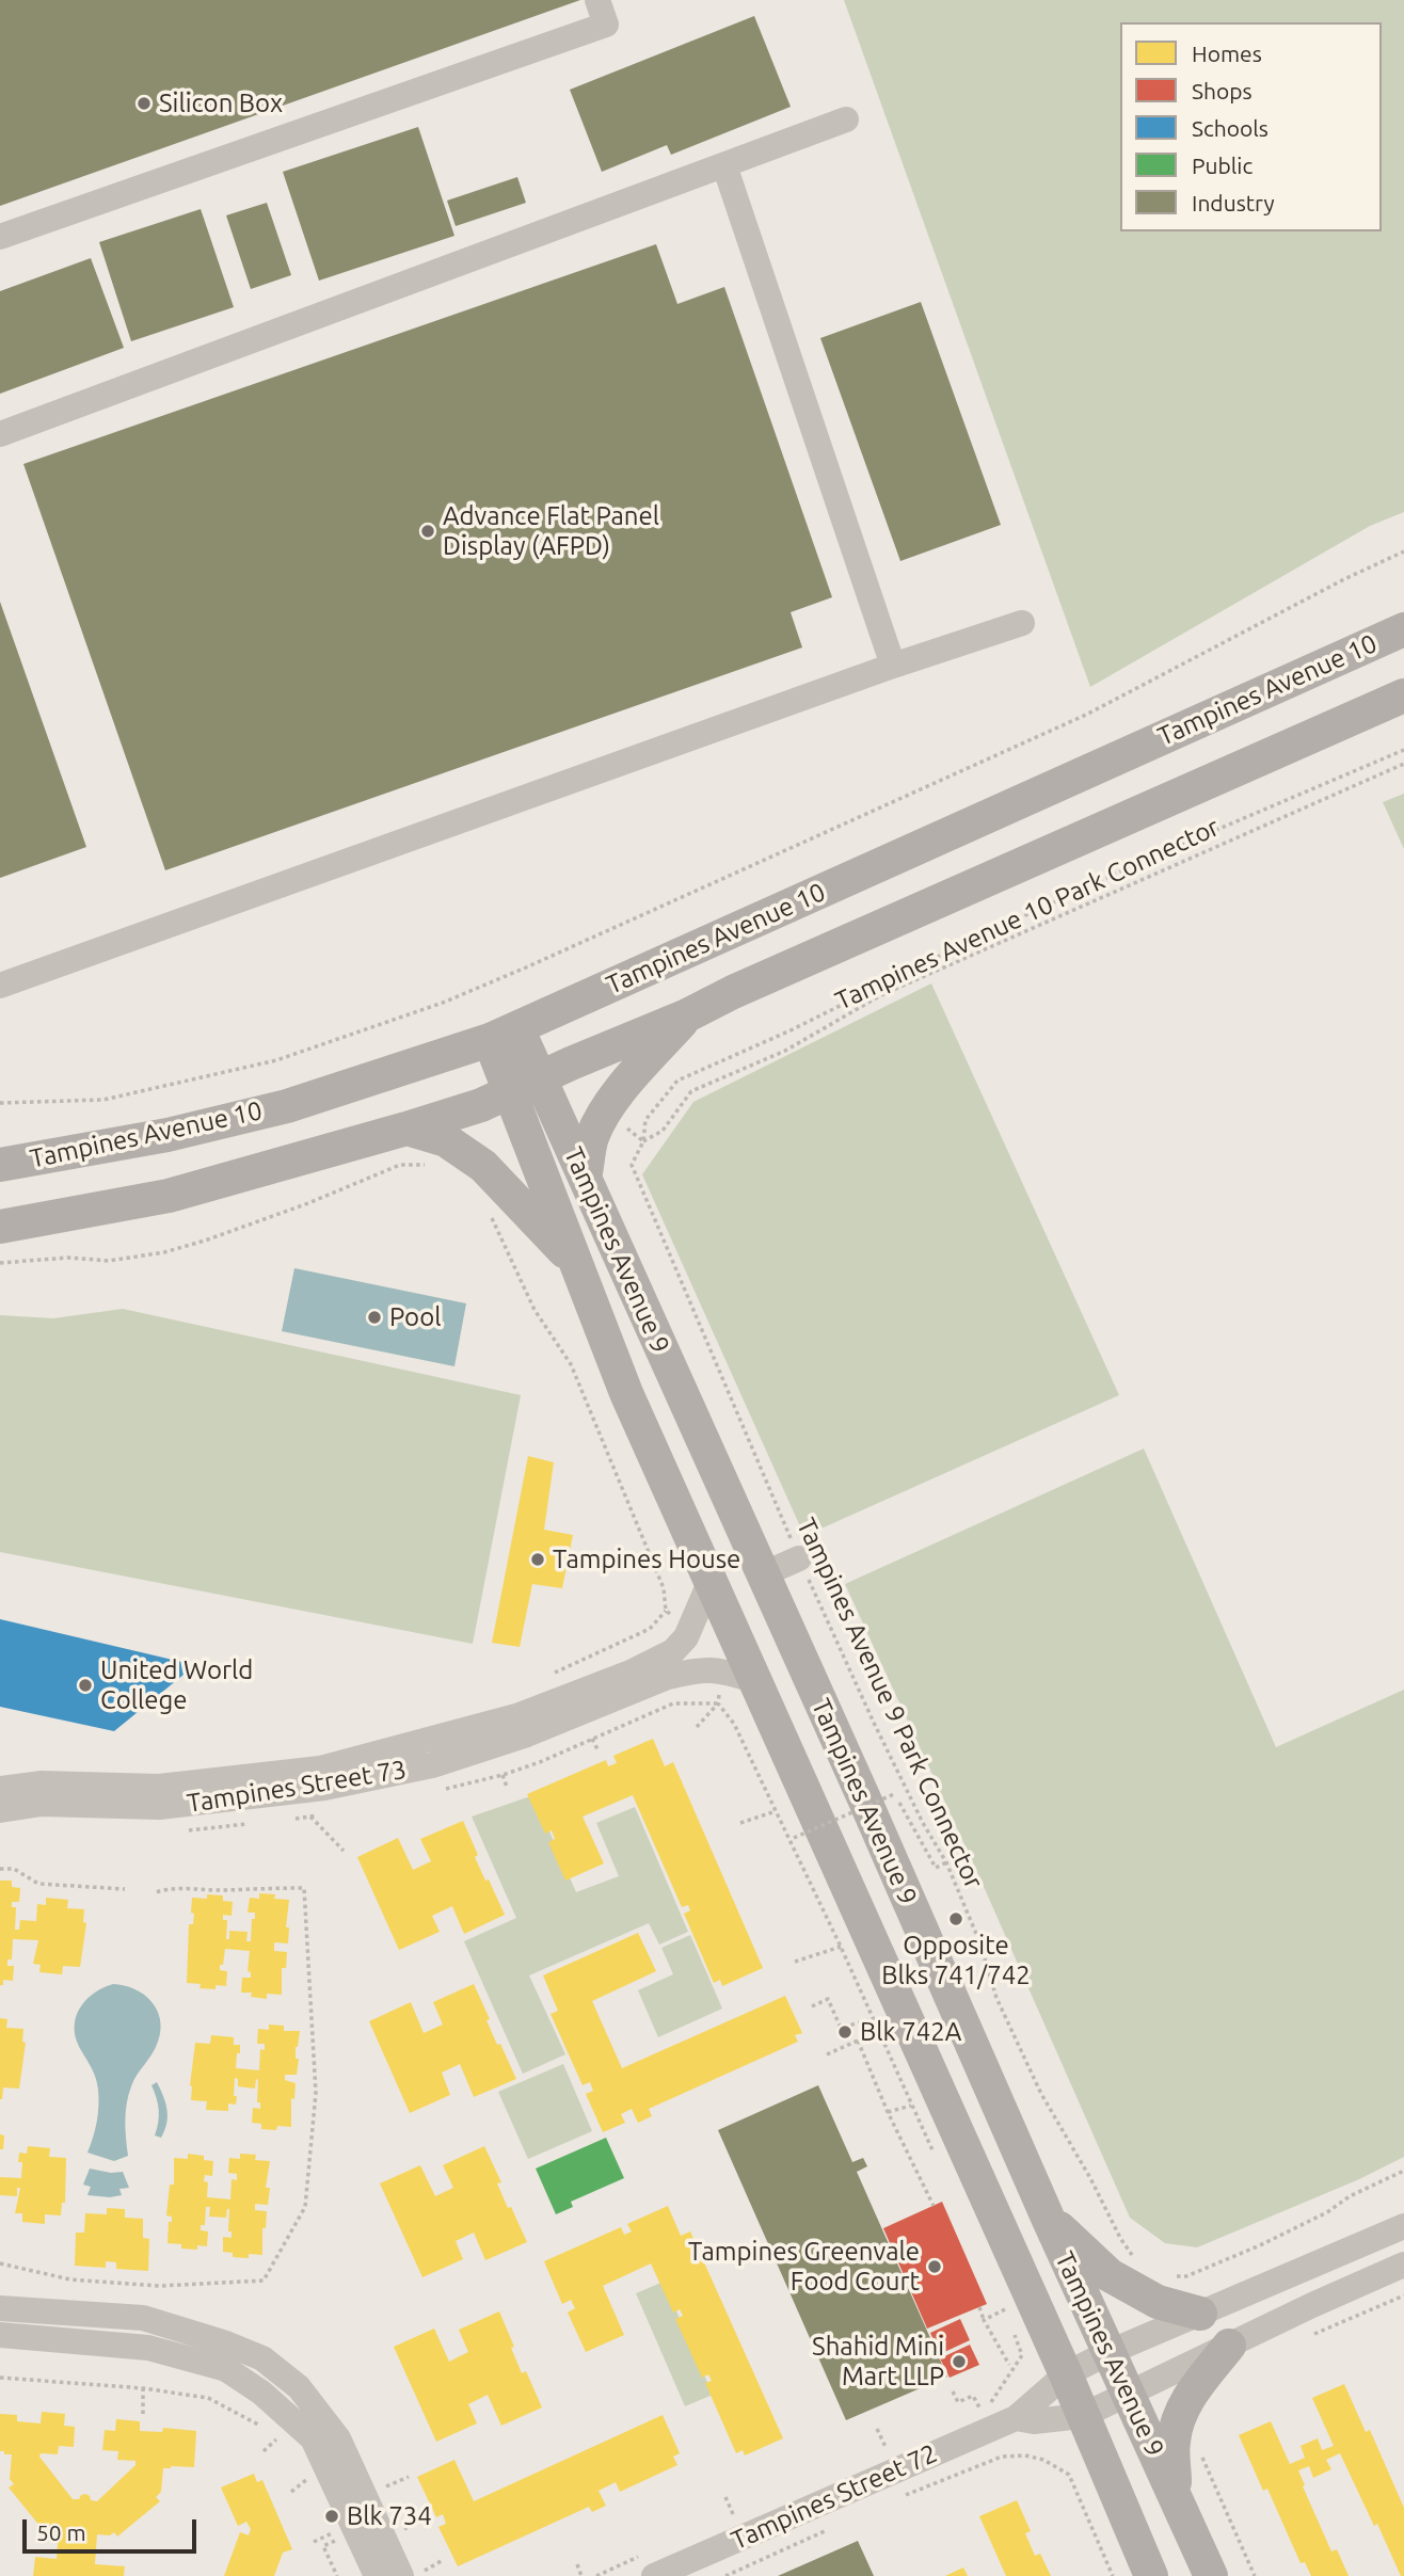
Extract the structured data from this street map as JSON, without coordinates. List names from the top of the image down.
{
  "streets": {
    "main road": ["Tampines Avenue 10", "Tampines Avenue 9"],
    "street": ["Tampines Street 73", "Tampines Street 72"],
    "path": ["Tampines Avenue 10 Park Connector", "Tampines Avenue 9 Park Connector"]
  },
  "crossings": [
    ["Tampines Avenue 10", "Tampines Avenue 9"],
    ["Tampines Avenue 10 Park Connector", "Tampines Avenue 9 Park Connector"],
    ["Tampines Avenue 9", "Tampines Street 73"],
    ["Tampines Avenue 9", "Tampines Street 72"]
  ],
  "places": [
    "Silicon Box",
    "Advance Flat Panel Display (AFPD)",
    "Pool",
    "Tampines House",
    "United World College",
    "Opposite Blks 741/742",
    "Blk 742A",
    "Tampines Greenvale Food Court",
    "Shahid Mini Mart LLP",
    "Blk 734"
  ],
  "legend": [
    "Homes",
    "Shops",
    "Schools",
    "Public",
    "Industry"
  ],
  "scale_bar": "50 m"
}
